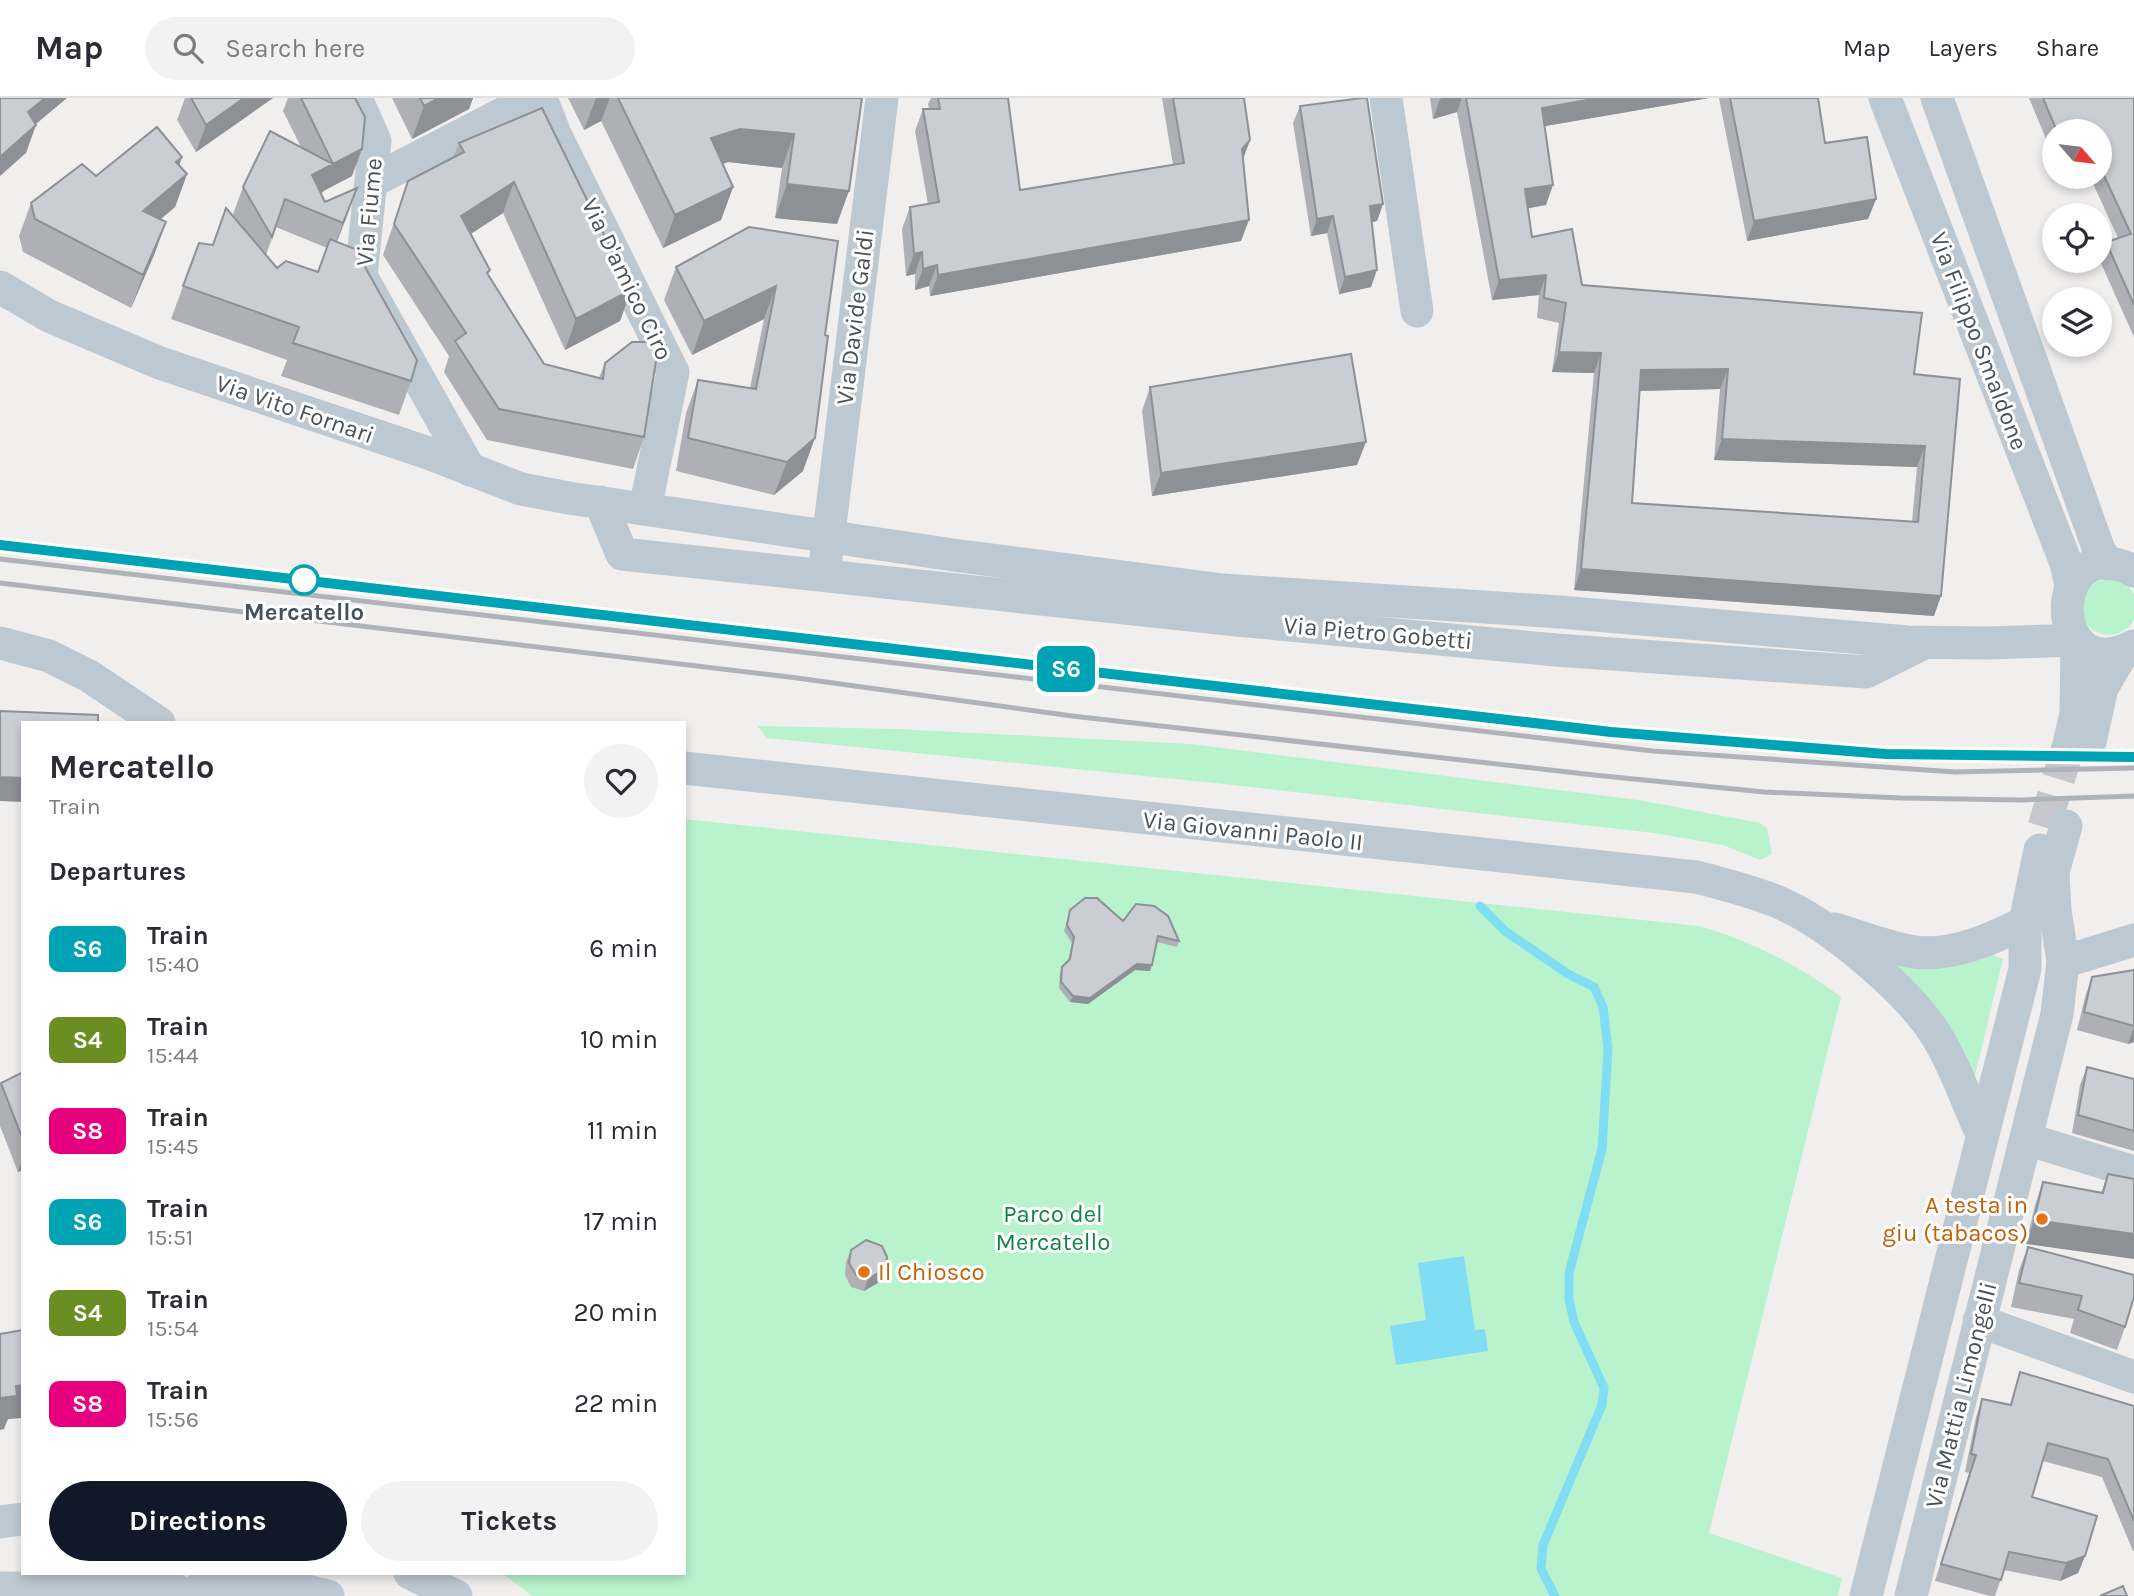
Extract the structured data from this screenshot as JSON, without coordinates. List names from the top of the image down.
{
  "streets": {
    "street": [
      "Via Fiume",
      "Via D'amico Ciro",
      "Via Davide Galdi",
      "Via Filippo Smaldone",
      "Via Vito Fornari",
      "Via Pietro Gobetti",
      "Via Giovanni Paolo II",
      "Via Mattia Limongelli"
    ]
  },
  "crossings": [
    ["Via Fiume", "Via Vito Fornari"],
    ["Via D'amico Ciro", "Via Vito Fornari"],
    ["Via Davide Galdi", "Via Vito Fornari"],
    ["Via Davide Galdi", "Via Pietro Gobetti"],
    ["Via Vito Fornari", "Via Pietro Gobetti"],
    ["Via Giovanni Paolo II", "Via Mattia Limongelli"]
  ],
  "parks": ["Parco del Mercatello"],
  "places": ["Mercatello", "A testa in giu (tabacos)", "Il Chiosco"],
  "north": "bottom right",
  "page": {
    "header": "Map",
    "search": "Search here",
    "nav": ["Map", "Layers", "Share"],
    "on_map": "S6",
    "heading": [
      ["Mercatello", "Train"],
      "Departures"
    ],
    "list": [
      {
        "mark": "S6",
        "name": "Train",
        "note": "15:40",
        "value": "6 min"
      },
      {
        "mark": "S4",
        "name": "Train",
        "note": "15:44",
        "value": "10 min"
      },
      {
        "mark": "S8",
        "name": "Train",
        "note": "15:45",
        "value": "11 min"
      },
      {
        "mark": "S6",
        "name": "Train",
        "note": "15:51",
        "value": "17 min"
      },
      {
        "mark": "S4",
        "name": "Train",
        "note": "15:54",
        "value": "20 min"
      },
      {
        "mark": "S8",
        "name": "Train",
        "note": "15:56",
        "value": "22 min"
      }
    ],
    "buttons": ["Directions", "Tickets"]
  }
}
